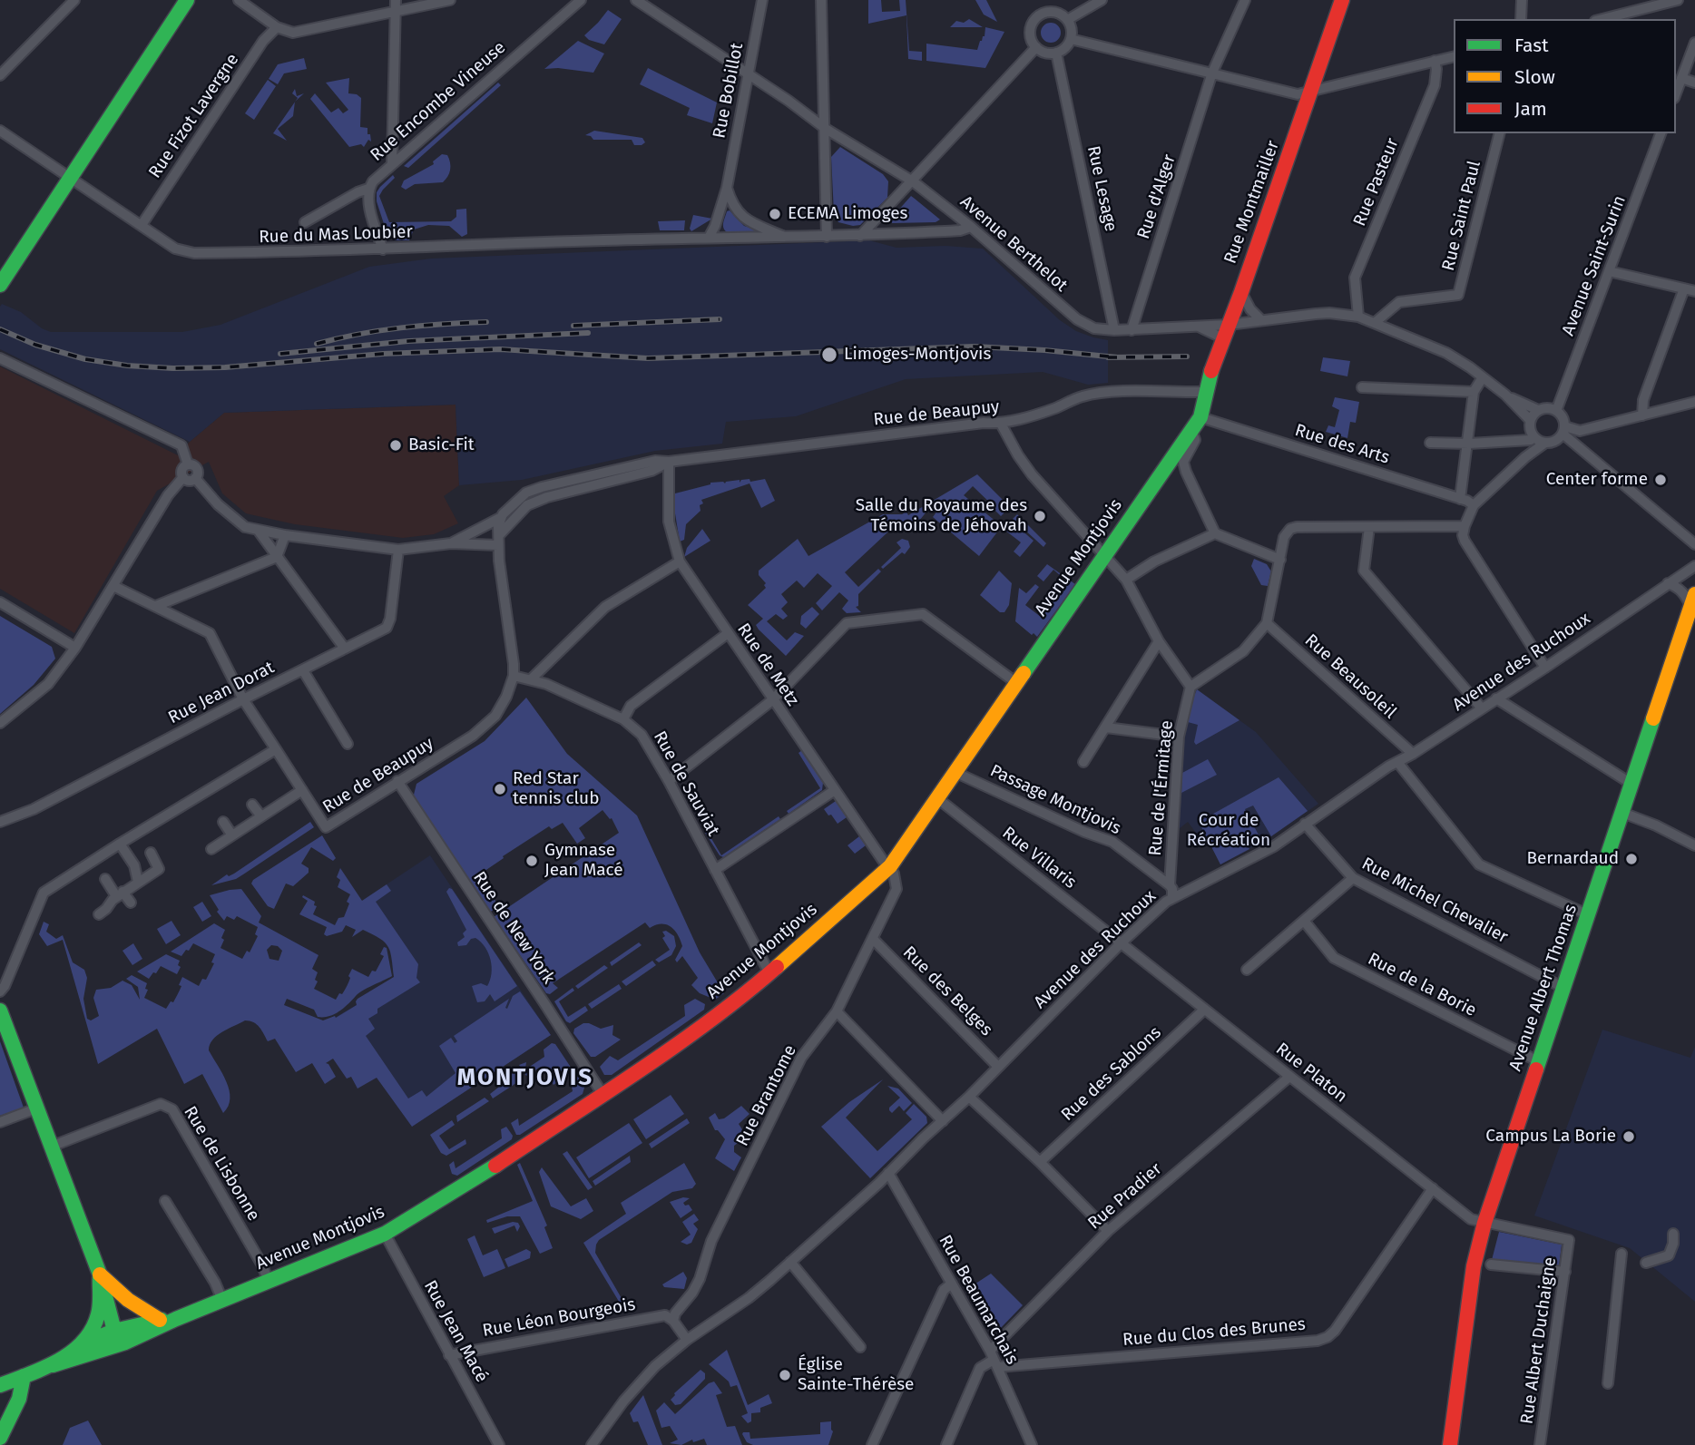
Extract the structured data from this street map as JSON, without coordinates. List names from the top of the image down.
{
  "streets": {
    "main road": ["Rue Montmailler", "Avenue Montjovis", "Avenue Albert Thomas"],
    "street": [
      "Rue Bobillot",
      "Rue Encombe Vineuse",
      "Rue Fizot Lavergne",
      "Rue Pasteur",
      "Rue Lesage",
      "Rue d'Alger",
      "Rue Saint Paul",
      "Rue du Mas Loubier",
      "Avenue Berthelot",
      "Avenue Saint-Surin",
      "Rue de Beaupuy",
      "Rue des Arts",
      "Avenue des Ruchoux",
      "Rue de Metz",
      "Rue Beausoleil",
      "Rue Jean Dorat",
      "Rue de Sauviat",
      "Rue de l'Érmitage",
      "Passage Montjovis",
      "Rue Villaris",
      "Rue Michel Chevalier",
      "Rue de New York",
      "Rue de la Borie",
      "Rue des Belges",
      "Rue Platon",
      "Rue des Sablons",
      "Rue Brantome",
      "Rue de Lisbonne",
      "Rue Pradier",
      "Rue Beaumarchais",
      "Rue Léon Bourgeois",
      "Rue Jean Macé",
      "Rue du Clos des Brunes",
      "Rue Albert Duchaigne"
    ]
  },
  "crossings": [
    ["Rue Bobillot", "Rue du Mas Loubier"],
    ["Rue Bobillot", "Avenue Berthelot"],
    ["Rue Encombe Vineuse", "Rue du Mas Loubier"],
    ["Rue Fizot Lavergne", "Rue du Mas Loubier"],
    ["Rue Lesage", "Avenue Berthelot"],
    ["Rue d'Alger", "Avenue Berthelot"],
    ["Rue Montmailler", "Avenue Berthelot"],
    ["Rue Montmailler", "Rue de Beaupuy"],
    ["Rue Montmailler", "Rue des Arts"],
    ["Rue Montmailler", "Avenue Montjovis"],
    ["Rue du Mas Loubier", "Avenue Berthelot"],
    ["Rue de Beaupuy", "Rue de Metz"],
    ["Rue de Beaupuy", "Rue Jean Dorat"],
    ["Rue de Beaupuy", "Rue de Sauviat"],
    ["Rue de Beaupuy", "Rue de New York"],
    ["Rue des Arts", "Avenue Montjovis"],
    ["Avenue Montjovis", "Rue de Metz"],
    ["Avenue Montjovis", "Rue de Sauviat"],
    ["Avenue Montjovis", "Passage Montjovis"],
    ["Avenue Montjovis", "Rue Villaris"],
    ["Avenue Montjovis", "Rue de New York"],
    ["Avenue Montjovis", "Rue Brantome"],
    ["Avenue Montjovis", "Rue de Lisbonne"],
    ["Avenue Montjovis", "Rue Jean Macé"],
    ["Avenue des Ruchoux", "Rue Beausoleil"],
    ["Avenue des Ruchoux", "Rue de l'Érmitage"],
    ["Avenue des Ruchoux", "Rue Villaris"],
    ["Avenue des Ruchoux", "Rue Michel Chevalier"],
    ["Avenue des Ruchoux", "Rue des Belges"],
    ["Avenue des Ruchoux", "Rue Platon"],
    ["Avenue des Ruchoux", "Rue Beaumarchais"],
    ["Rue de Metz", "Rue Brantome"],
    ["Rue de l'Érmitage", "Passage Montjovis"],
    ["Rue Villaris", "Rue Platon"],
    ["Rue Michel Chevalier", "Avenue Albert Thomas"],
    ["Rue de la Borie", "Avenue Albert Thomas"],
    ["Avenue Albert Thomas", "Rue Platon"],
    ["Rue des Belges", "Rue Brantome"],
    ["Rue Platon", "Rue des Sablons"],
    ["Rue Platon", "Rue Pradier"],
    ["Rue Platon", "Rue du Clos des Brunes"],
    ["Rue Platon", "Rue Albert Duchaigne"],
    ["Rue Brantome", "Rue Léon Bourgeois"],
    ["Rue Pradier", "Rue Beaumarchais"],
    ["Rue Pradier", "Rue du Clos des Brunes"],
    ["Rue Beaumarchais", "Rue du Clos des Brunes"],
    ["Rue Léon Bourgeois", "Rue Jean Macé"]
  ],
  "districts": ["MONTJOVIS"],
  "parks": ["Cour de Récréation"],
  "places": [
    "ECEMA Limoges",
    "Limoges-Montjovis",
    "Basic-Fit",
    "Center forme",
    "Salle du Royaume des Témoins de Jéhovah",
    "Red Star tennis club",
    "Bernardaud",
    "Gymnase Jean Macé",
    "Campus La Borie",
    "Église Sainte-Thérèse"
  ],
  "legend": ["Fast", "Slow", "Jam"]
}
